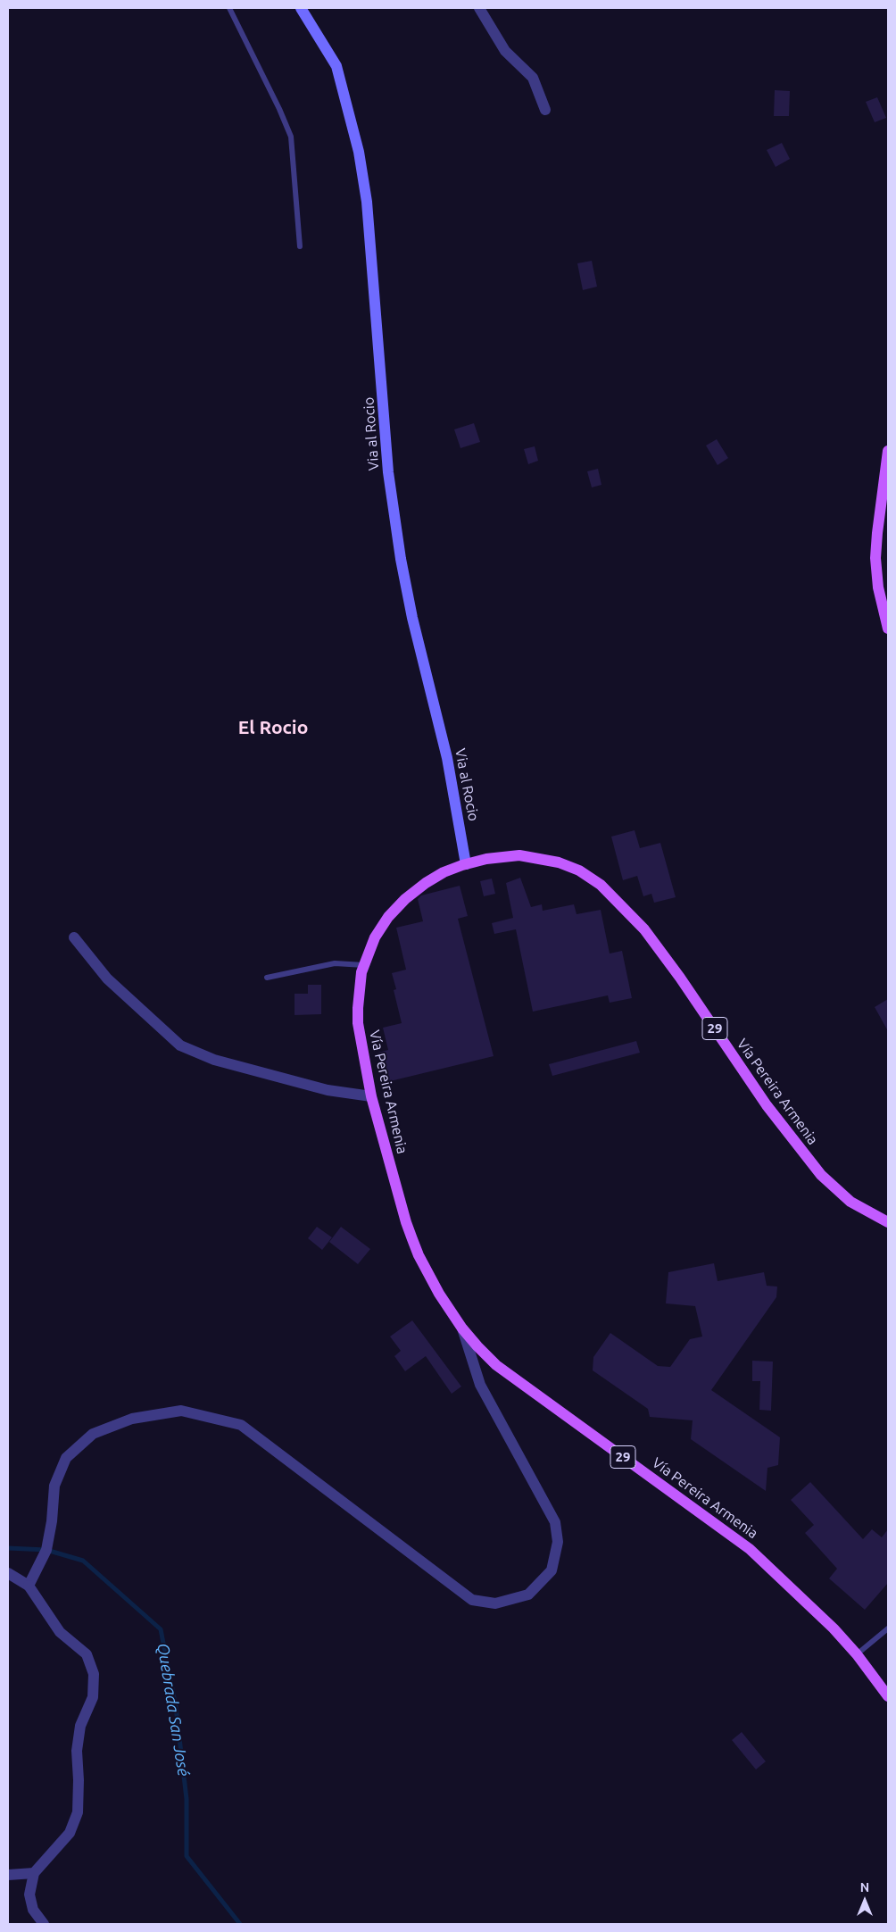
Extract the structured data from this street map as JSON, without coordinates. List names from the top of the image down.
{
  "streets": {
    "main road": ["Via al Rocio", "29", "Vía Pereira Armenia"]
  },
  "crossings": [
    ["Via al Rocio", "Vía Pereira Armenia"]
  ],
  "districts": ["El Rocio"],
  "water": ["Quebrada San José"],
  "north": "top"
}
